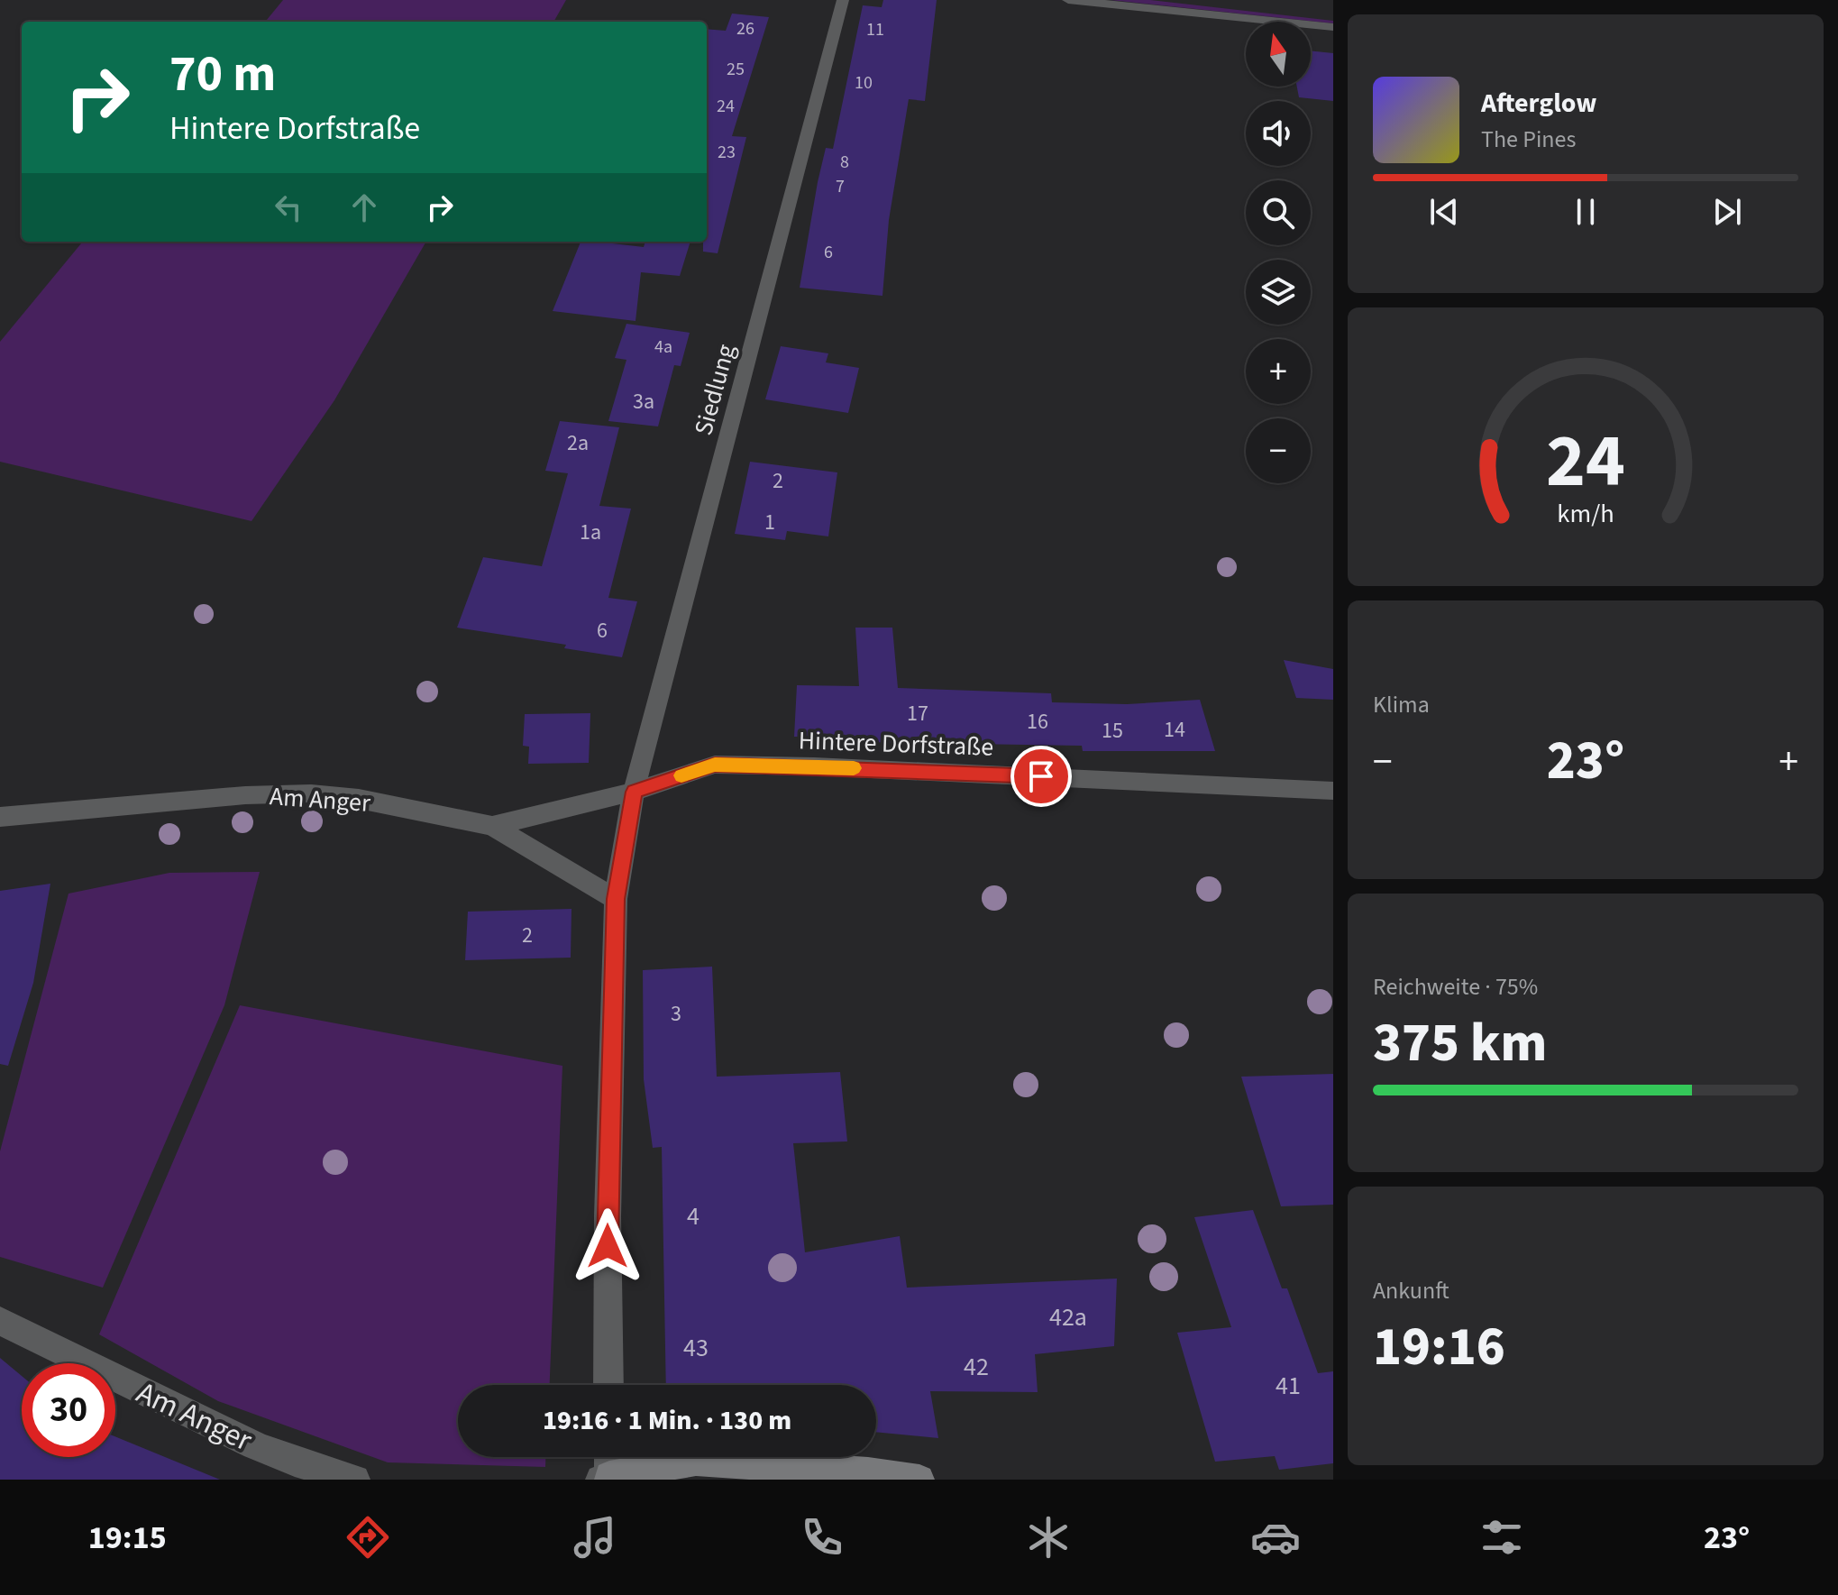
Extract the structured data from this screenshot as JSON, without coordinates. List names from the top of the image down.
{
  "streets": {
    "street": ["Siedlung", "Hintere Dorfstraße", "Am Anger"]
  },
  "crossings": [
    ["Siedlung", "Hintere Dorfstraße"],
    ["Siedlung", "Am Anger"],
    ["Hintere Dorfstraße", "Am Anger"]
  ],
  "house_numbers": [
    "26",
    "11",
    "25",
    "10",
    "24",
    "23",
    "8",
    "7",
    "6",
    "4a",
    "3a",
    "2a",
    "2",
    "1",
    "1a",
    "6",
    "17",
    "16",
    "14",
    "15",
    "2",
    "3",
    "4",
    "42a",
    "43",
    "42",
    "41"
  ],
  "north": "top",
  "page": {
    "map_buttons": ["+", "−"],
    "turn": ["70 m", "Hintere Dorfstraße"],
    "song": ["Afterglow", "The Pines"],
    "tile": [
      "Klima",
      ["Reichweite · 75%", "375 km"],
      ["Ankunft", "19:16"]
    ],
    "heat": ["−", "23°", "+"],
    "limit": "30",
    "trip": "19:16 · 1 Min. · 130 m",
    "tabs": ["19:15", "23°"],
    "gauge": ["24", "km/h"]
  }
}
